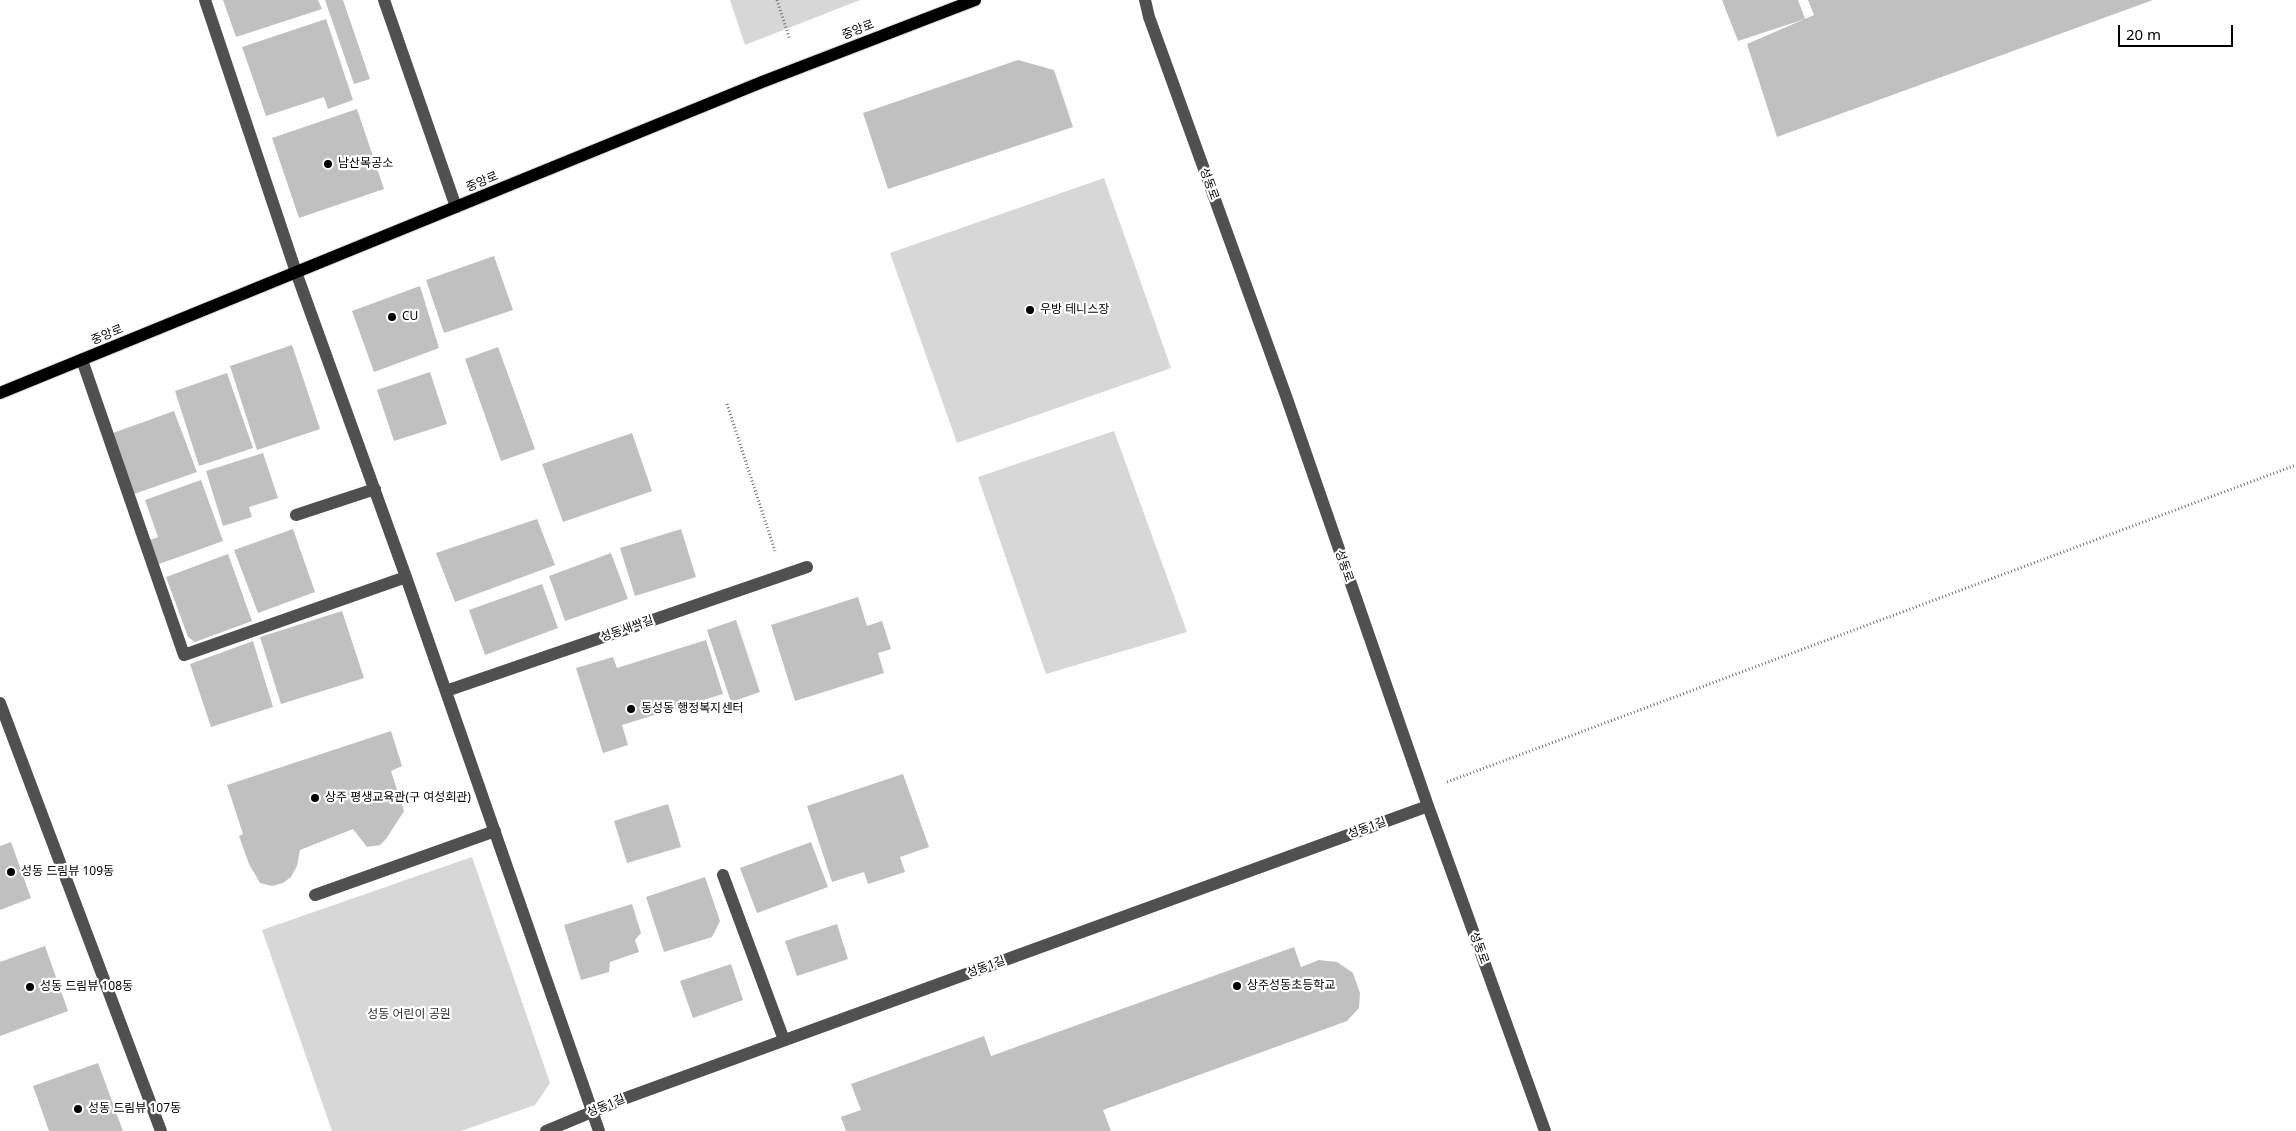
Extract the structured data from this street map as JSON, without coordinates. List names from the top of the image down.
{
  "streets": {
    "main road": ["중앙로"],
    "street": ["성동로", "성동새싹길", "성동1길"]
  },
  "crossings": [
    ["성동로", "성동1길"]
  ],
  "parks": ["성동 어린이 공원"],
  "places": [
    "남산목공소",
    "우방 테니스장",
    "CU",
    "동성동 행정복지센터",
    "상주 평생교육관(구 여성회관)",
    "성동 드림뷰 109동",
    "상주성동초등학교",
    "성동 드림뷰 108동",
    "성동 드림뷰 107동"
  ],
  "scale_bar": "20 m"
}
